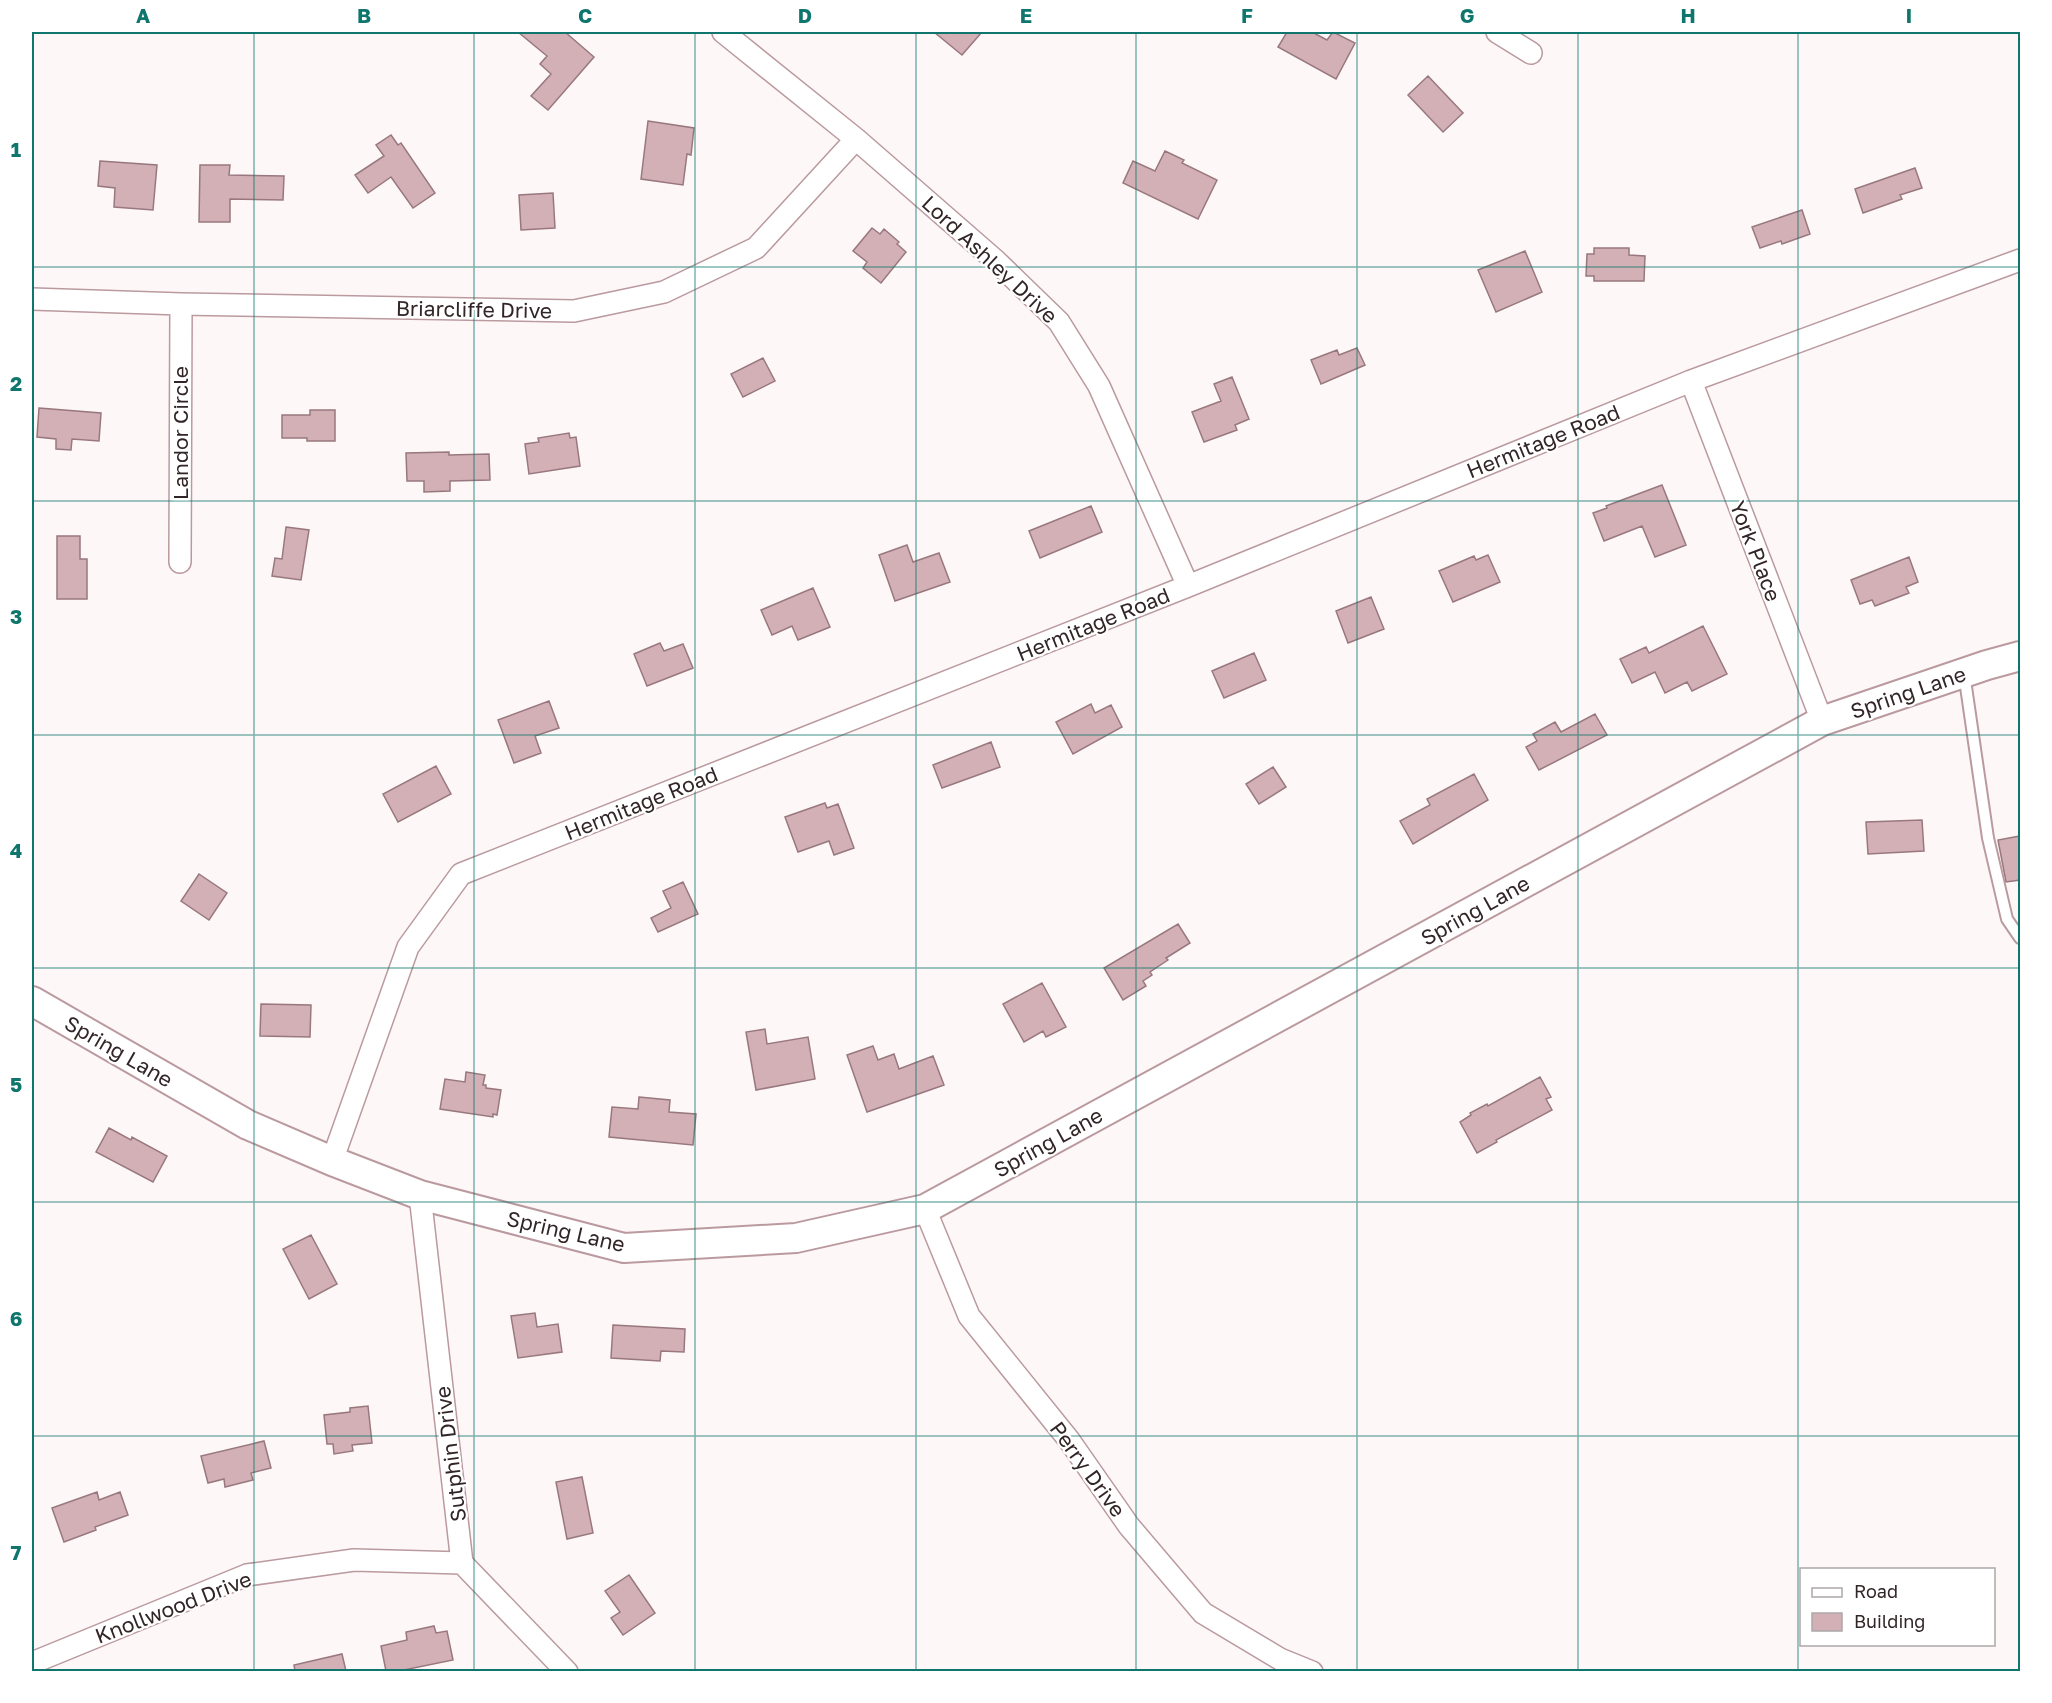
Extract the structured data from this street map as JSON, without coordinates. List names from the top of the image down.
{
  "streets": {
    "street": [
      "Lord Ashley Drive",
      "Briarcliffe Drive",
      "Landor Circle",
      "Hermitage Road",
      "York Place",
      "Spring Lane",
      "Sutphin Drive",
      "Perry Drive",
      "Knollwood Drive"
    ]
  },
  "crossings": [
    ["Lord Ashley Drive", "Briarcliffe Drive"],
    ["Lord Ashley Drive", "Hermitage Road"],
    ["Briarcliffe Drive", "Landor Circle"],
    ["Hermitage Road", "York Place"],
    ["Hermitage Road", "Spring Lane"],
    ["York Place", "Spring Lane"],
    ["Spring Lane", "Sutphin Drive"],
    ["Spring Lane", "Perry Drive"],
    ["Sutphin Drive", "Knollwood Drive"]
  ],
  "legend": ["Road", "Building"],
  "grid": {
    "columns": [
      "A",
      "B",
      "C",
      "D",
      "E",
      "F",
      "G",
      "H",
      "I"
    ],
    "rows": [
      "1",
      "2",
      "3",
      "4",
      "5",
      "6",
      "7"
    ]
  }
}
